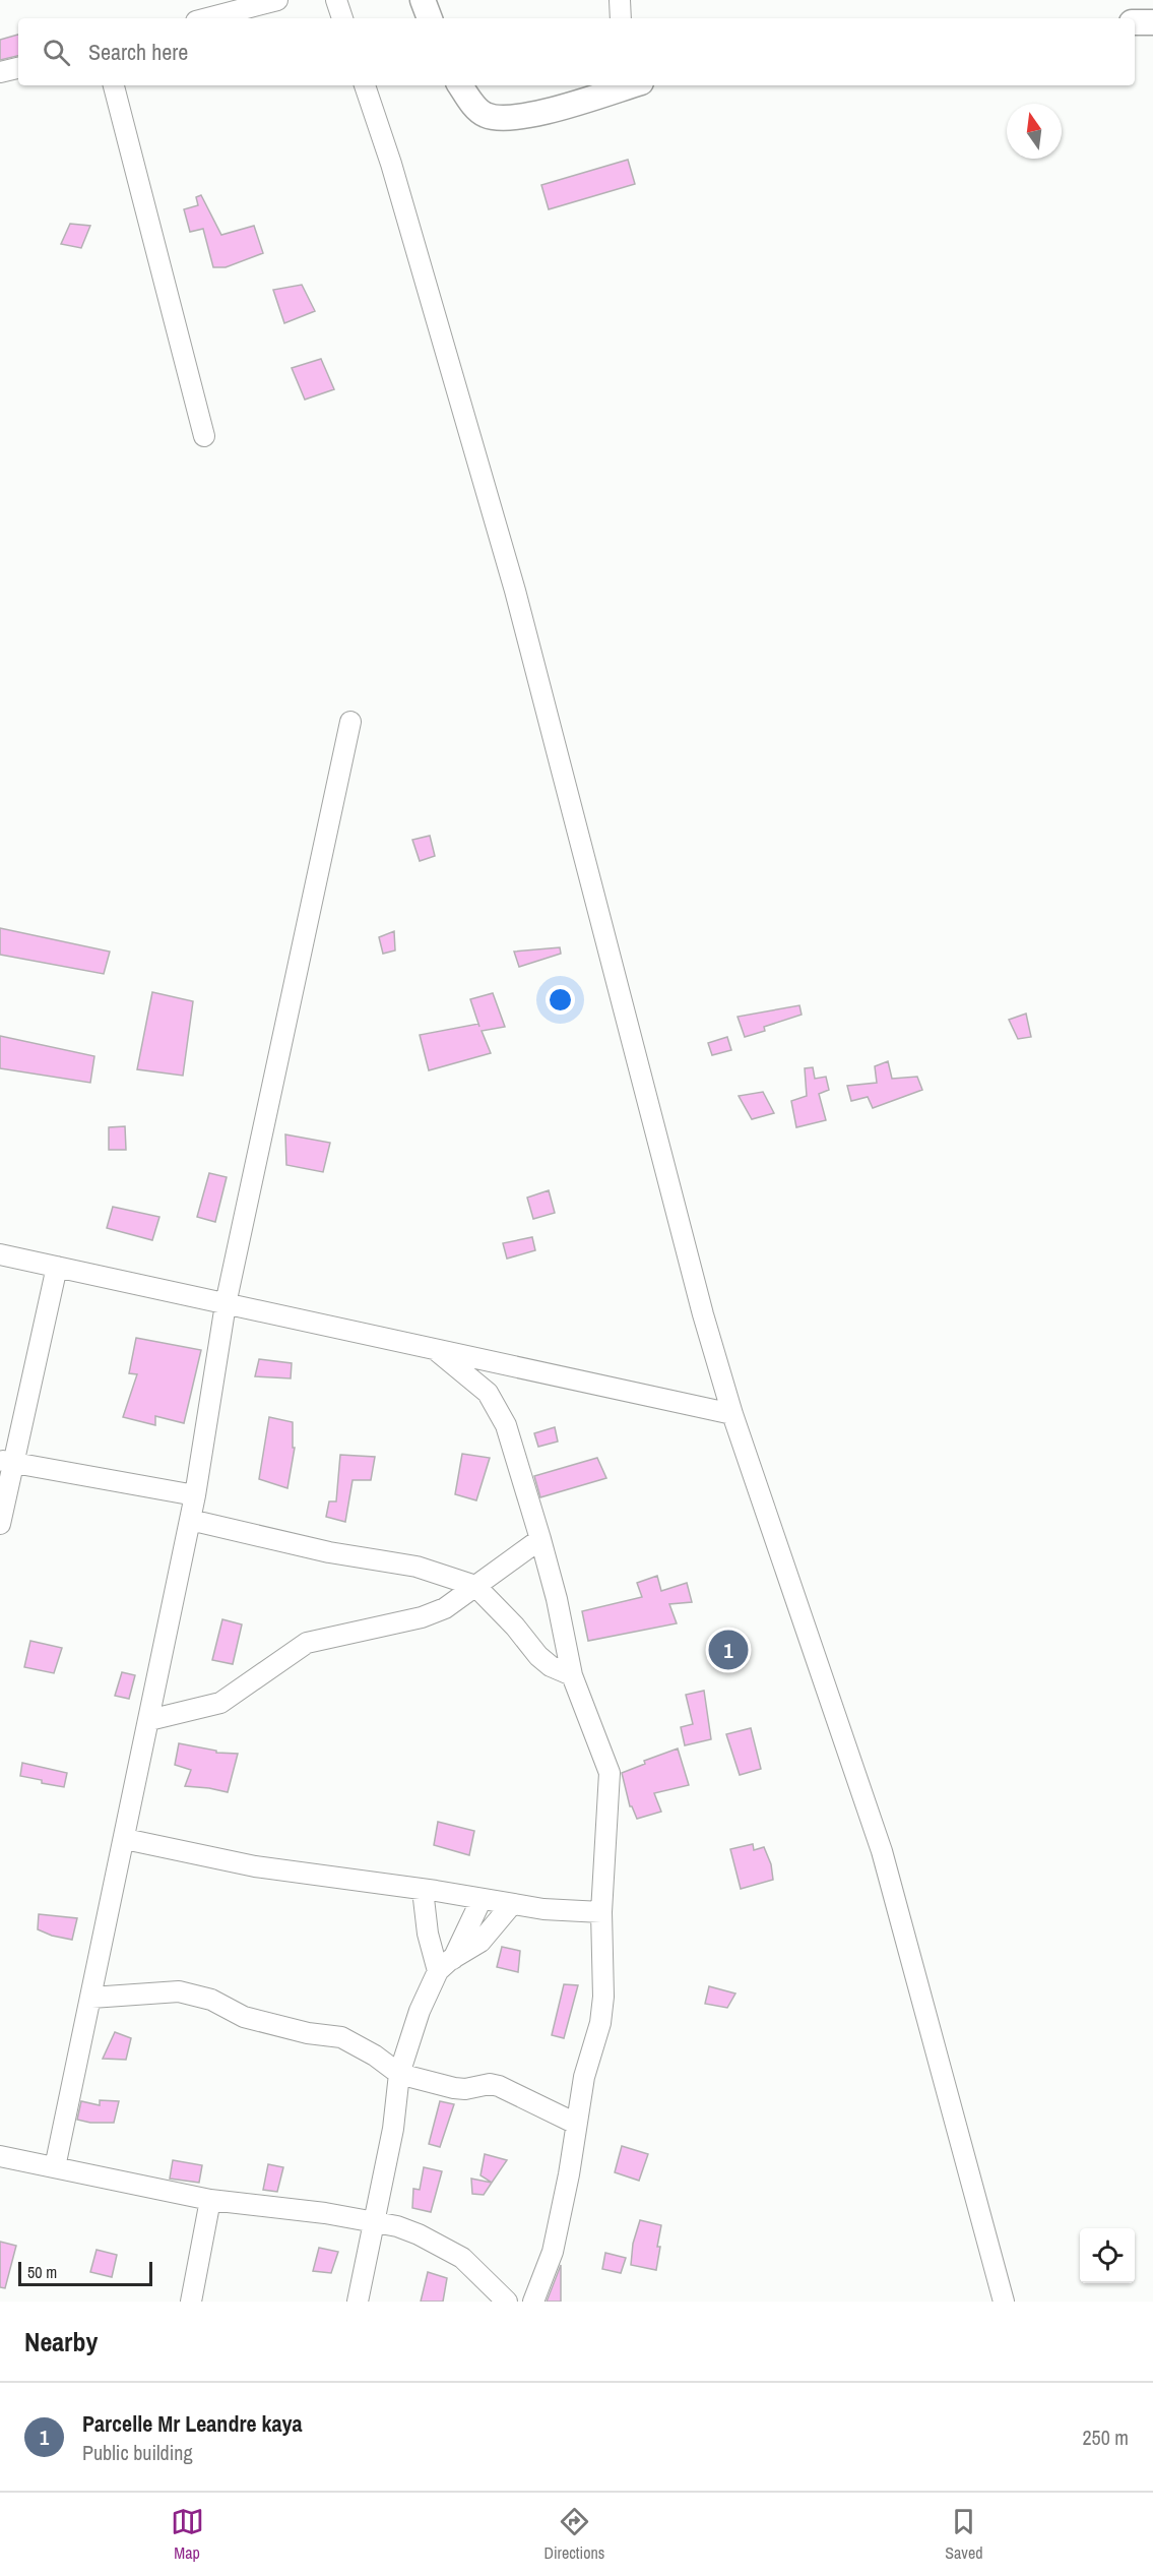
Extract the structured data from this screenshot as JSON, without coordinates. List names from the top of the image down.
{
  "scale_bar": "50 m",
  "north": "top",
  "page": {
    "search": "Search here",
    "pins": "1",
    "scale": "50 m",
    "heading": "Nearby",
    "list": [
      {
        "mark": "1",
        "name": "Parcelle Mr Leandre kaya",
        "note": "Public building",
        "value": "250 m"
      }
    ],
    "nav": ["Map", "Directions", "Saved"]
  }
}
